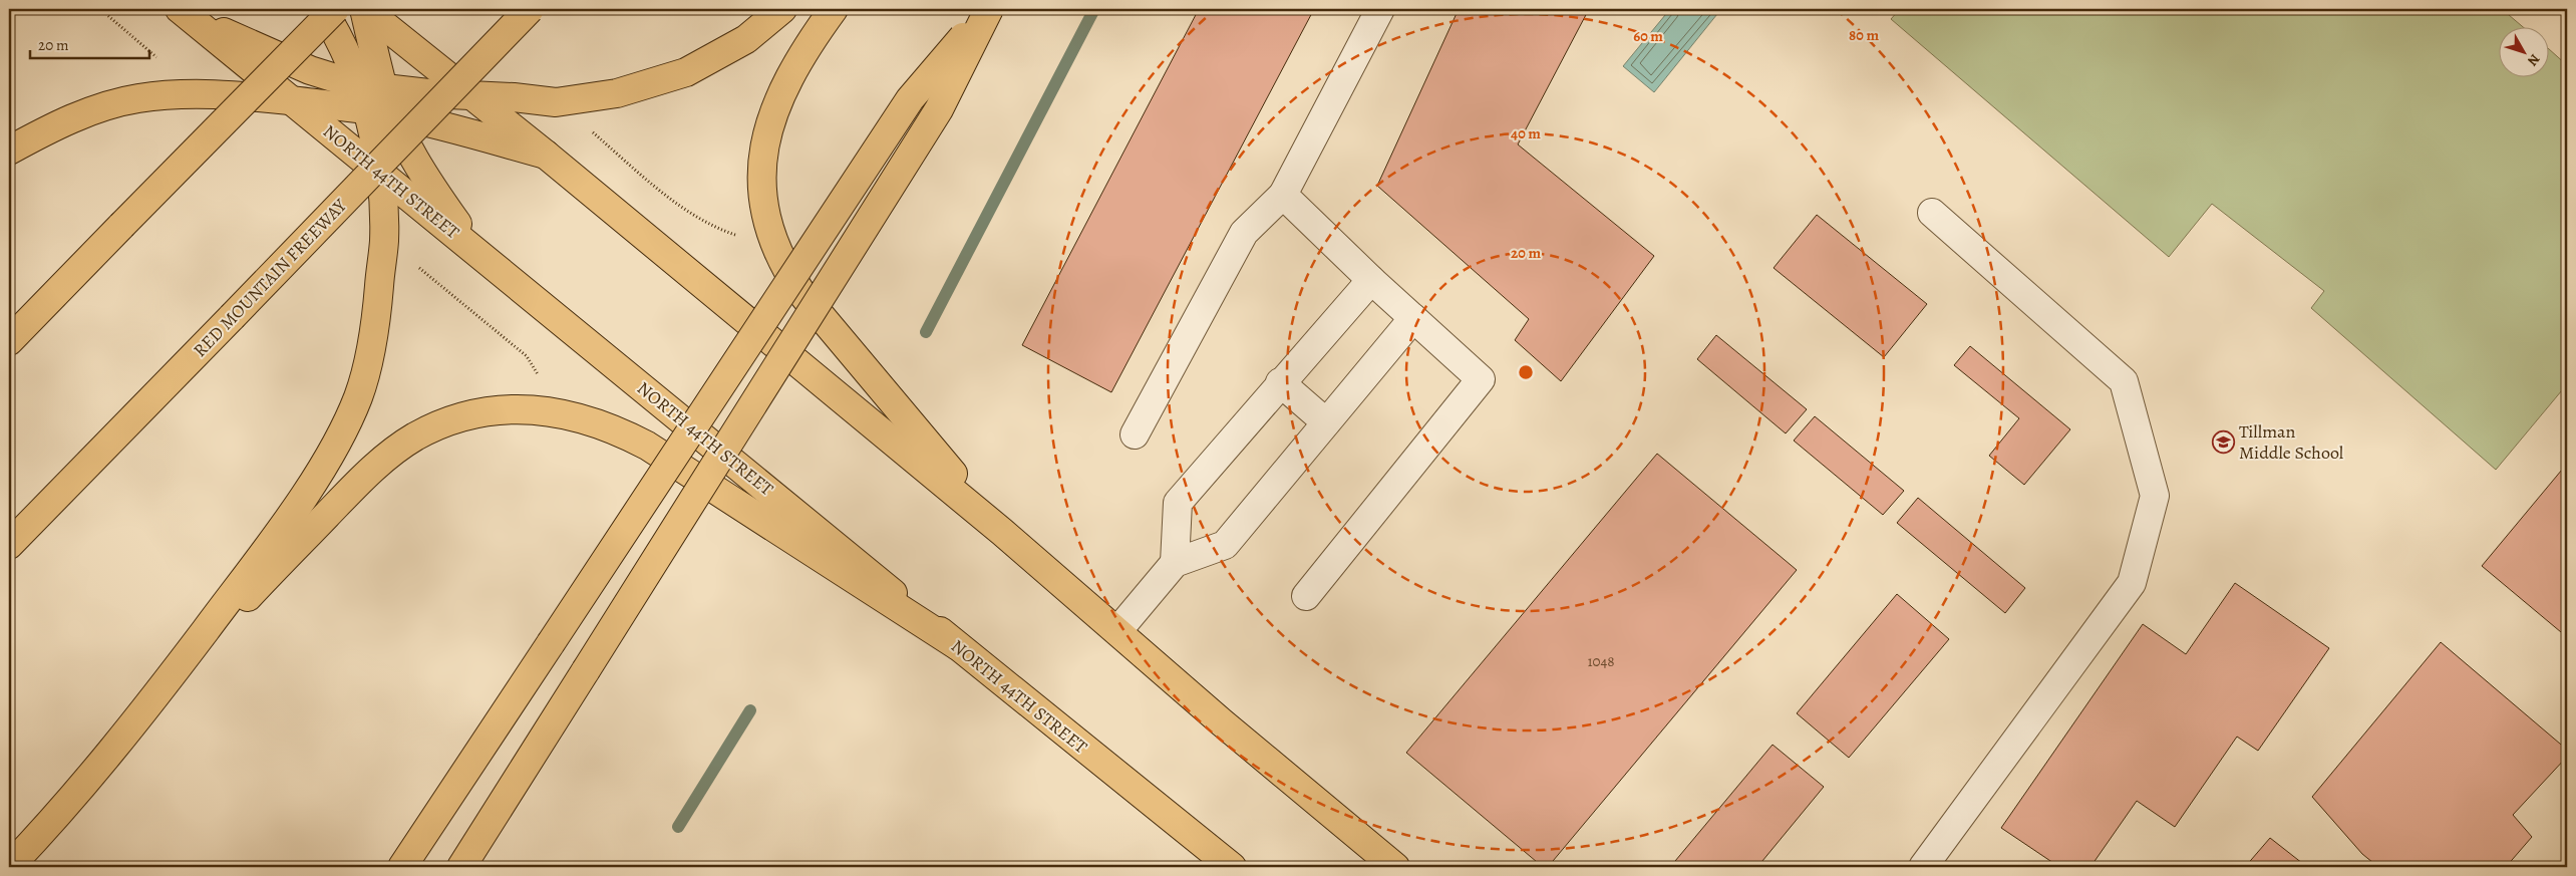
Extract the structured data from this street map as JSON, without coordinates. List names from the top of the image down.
{
  "streets": {
    "main road": ["NORTH 44TH STREET", "RED MOUNTAIN FREEWAY"]
  },
  "places": {
    "school or university": ["Tillman Middle School"]
  },
  "house_numbers": ["1048"],
  "scale_bar": "20 m",
  "north": "bottom right",
  "rings": [
    "80 m",
    "60 m",
    "40 m",
    "20 m"
  ]
}
